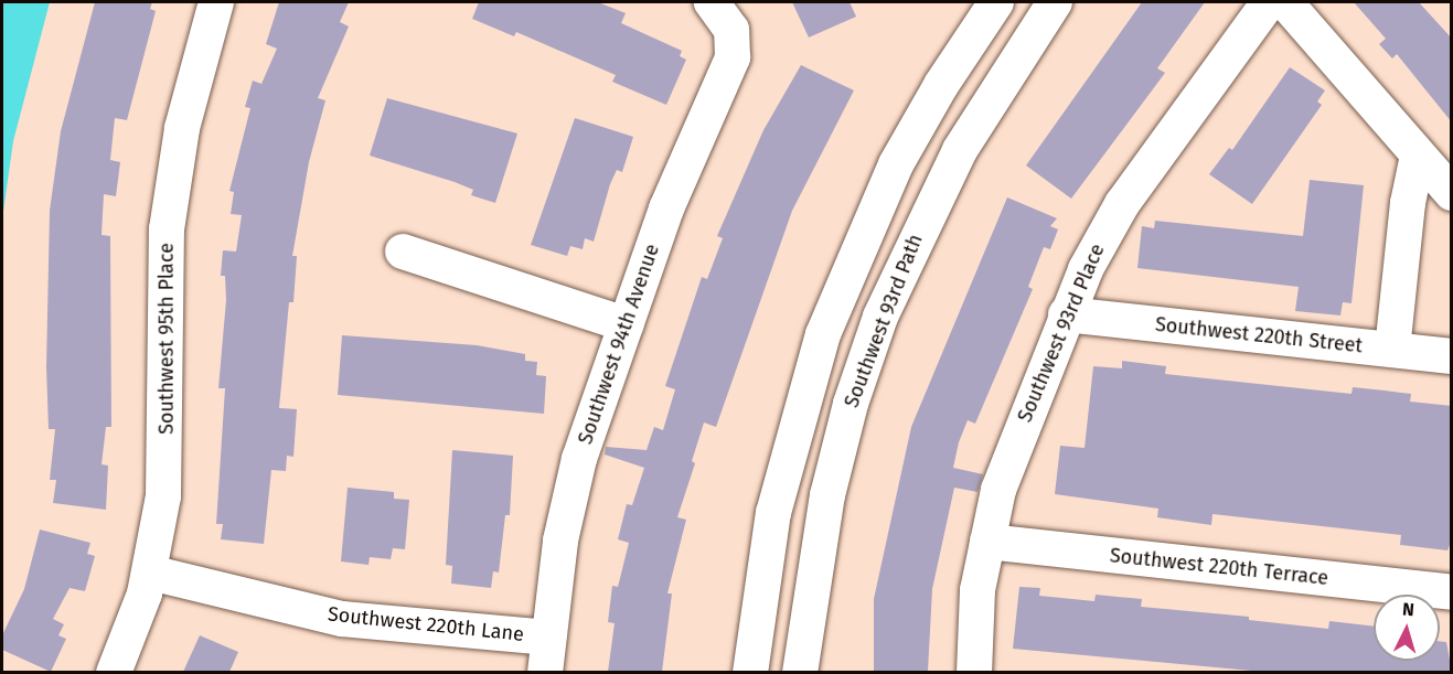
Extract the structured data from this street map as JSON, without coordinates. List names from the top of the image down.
{
  "streets": {
    "street": [
      "Southwest 93rd Path",
      "Southwest 93rd Place",
      "Southwest 220th Street",
      "Southwest 95th Place",
      "Southwest 94th Avenue",
      "Southwest 220th Terrace",
      "Southwest 220th Lane"
    ]
  },
  "crossings": [
    ["Southwest 93rd Place", "Southwest 220th Street"],
    ["Southwest 93rd Place", "Southwest 220th Terrace"],
    ["Southwest 95th Place", "Southwest 220th Lane"],
    ["Southwest 94th Avenue", "Southwest 220th Lane"]
  ],
  "north": "top"
}
